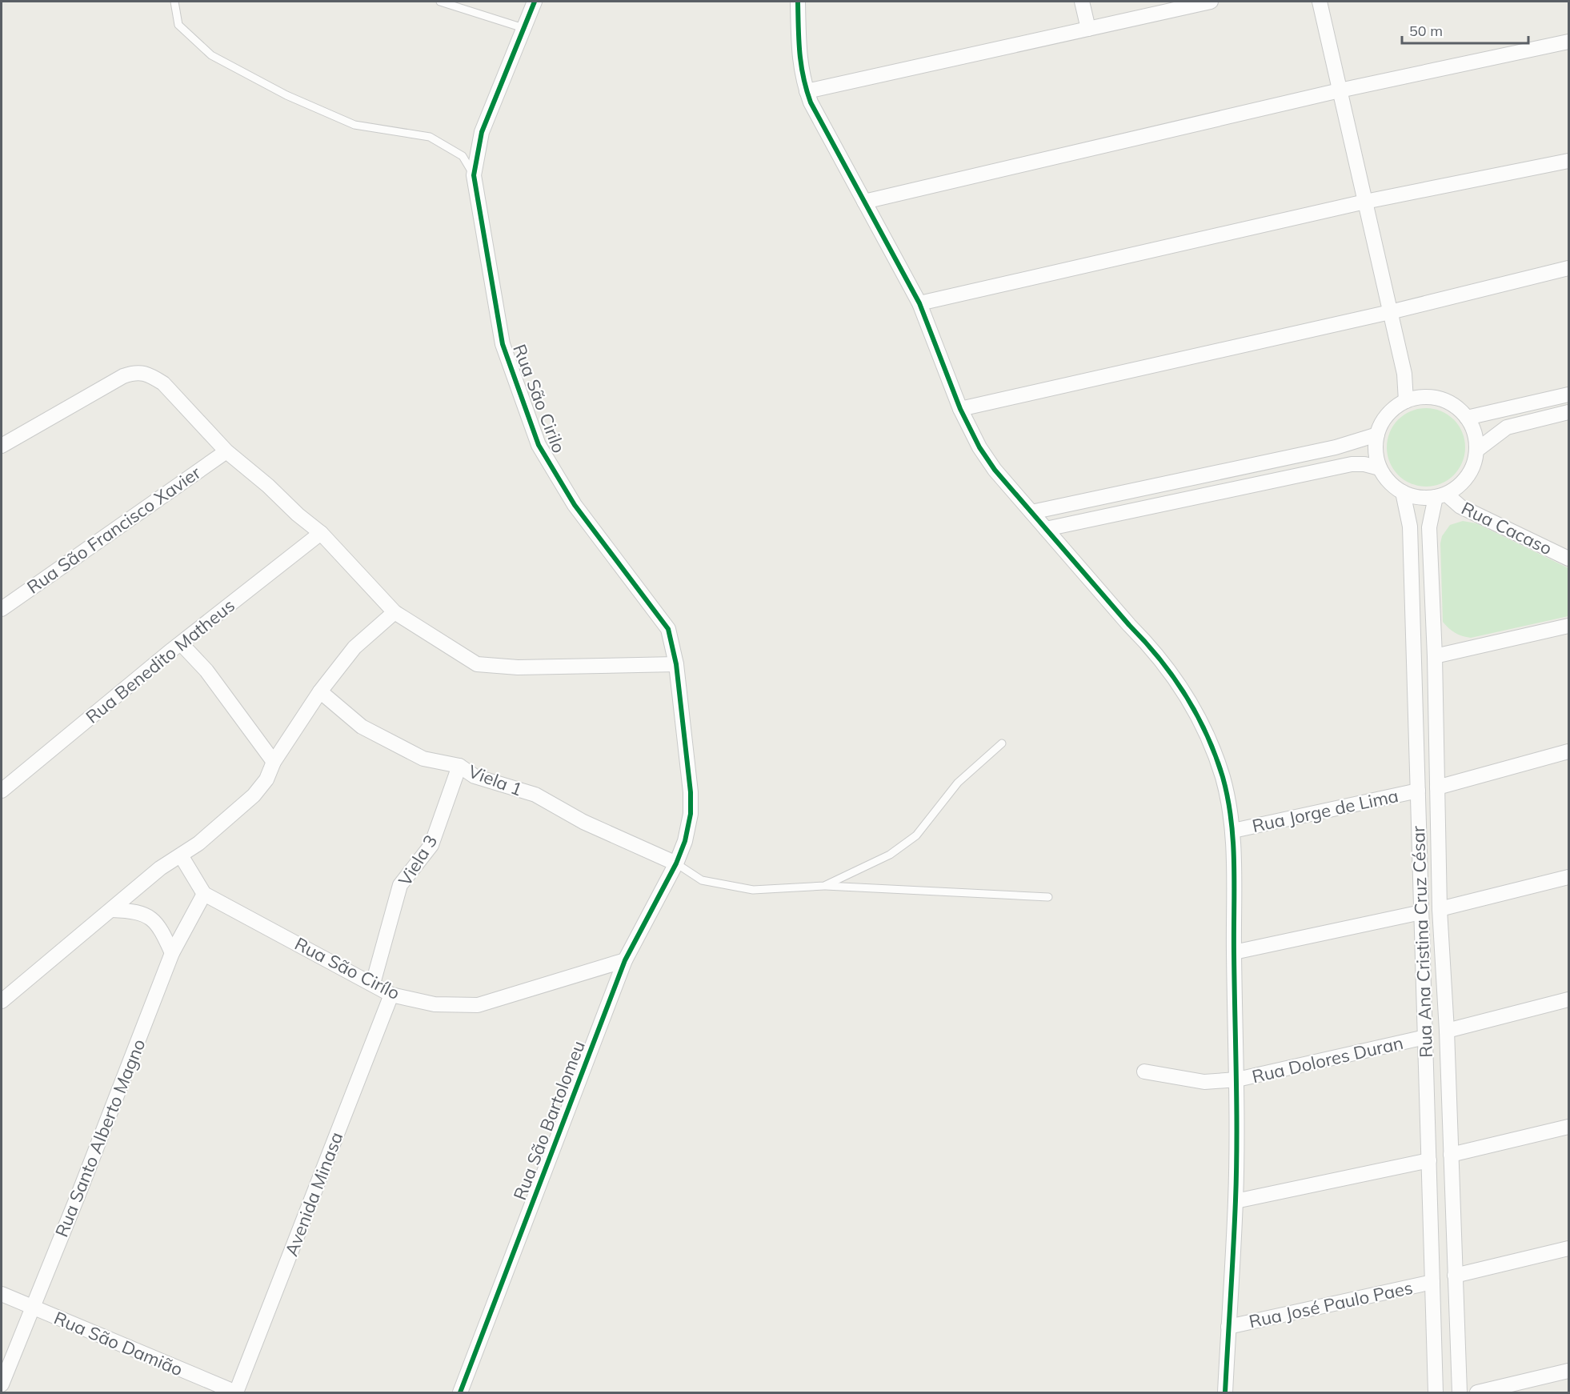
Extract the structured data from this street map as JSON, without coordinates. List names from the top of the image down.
{
  "streets": {
    "street": [
      "Rua São Cirilo",
      "Rua Cacaso",
      "Rua São Francisco Xavier",
      "Rua Benedito Matheus",
      "Viela 1",
      "Rua Jorge de Lima",
      "Viela 3",
      "Rua Ana Cristina Cruz César",
      "Rua São Cirílo",
      "Rua Dolores Duran",
      "Rua São Bartolomeu",
      "Rua Santo Alberto Magno",
      "Avenida Minasa",
      "Rua José Paulo Paes",
      "Rua São Damião"
    ]
  },
  "crossings": [
    ["Rua São Cirilo", "Viela 1"],
    ["Rua São Cirilo", "Rua São Bartolomeu"],
    ["Rua Cacaso", "Rua Ana Cristina Cruz César"],
    ["Viela 1", "Viela 3"],
    ["Viela 1", "Rua São Bartolomeu"],
    ["Rua Jorge de Lima", "Rua Ana Cristina Cruz César"],
    ["Viela 3", "Rua São Cirílo"],
    ["Rua Ana Cristina Cruz César", "Rua Dolores Duran"],
    ["Rua Ana Cristina Cruz César", "Rua José Paulo Paes"],
    ["Rua São Cirílo", "Rua São Bartolomeu"],
    ["Rua São Cirílo", "Rua Santo Alberto Magno"],
    ["Rua São Cirílo", "Avenida Minasa"],
    ["Rua Santo Alberto Magno", "Rua São Damião"],
    ["Avenida Minasa", "Rua São Damião"]
  ],
  "scale_bar": "50 m"
}
